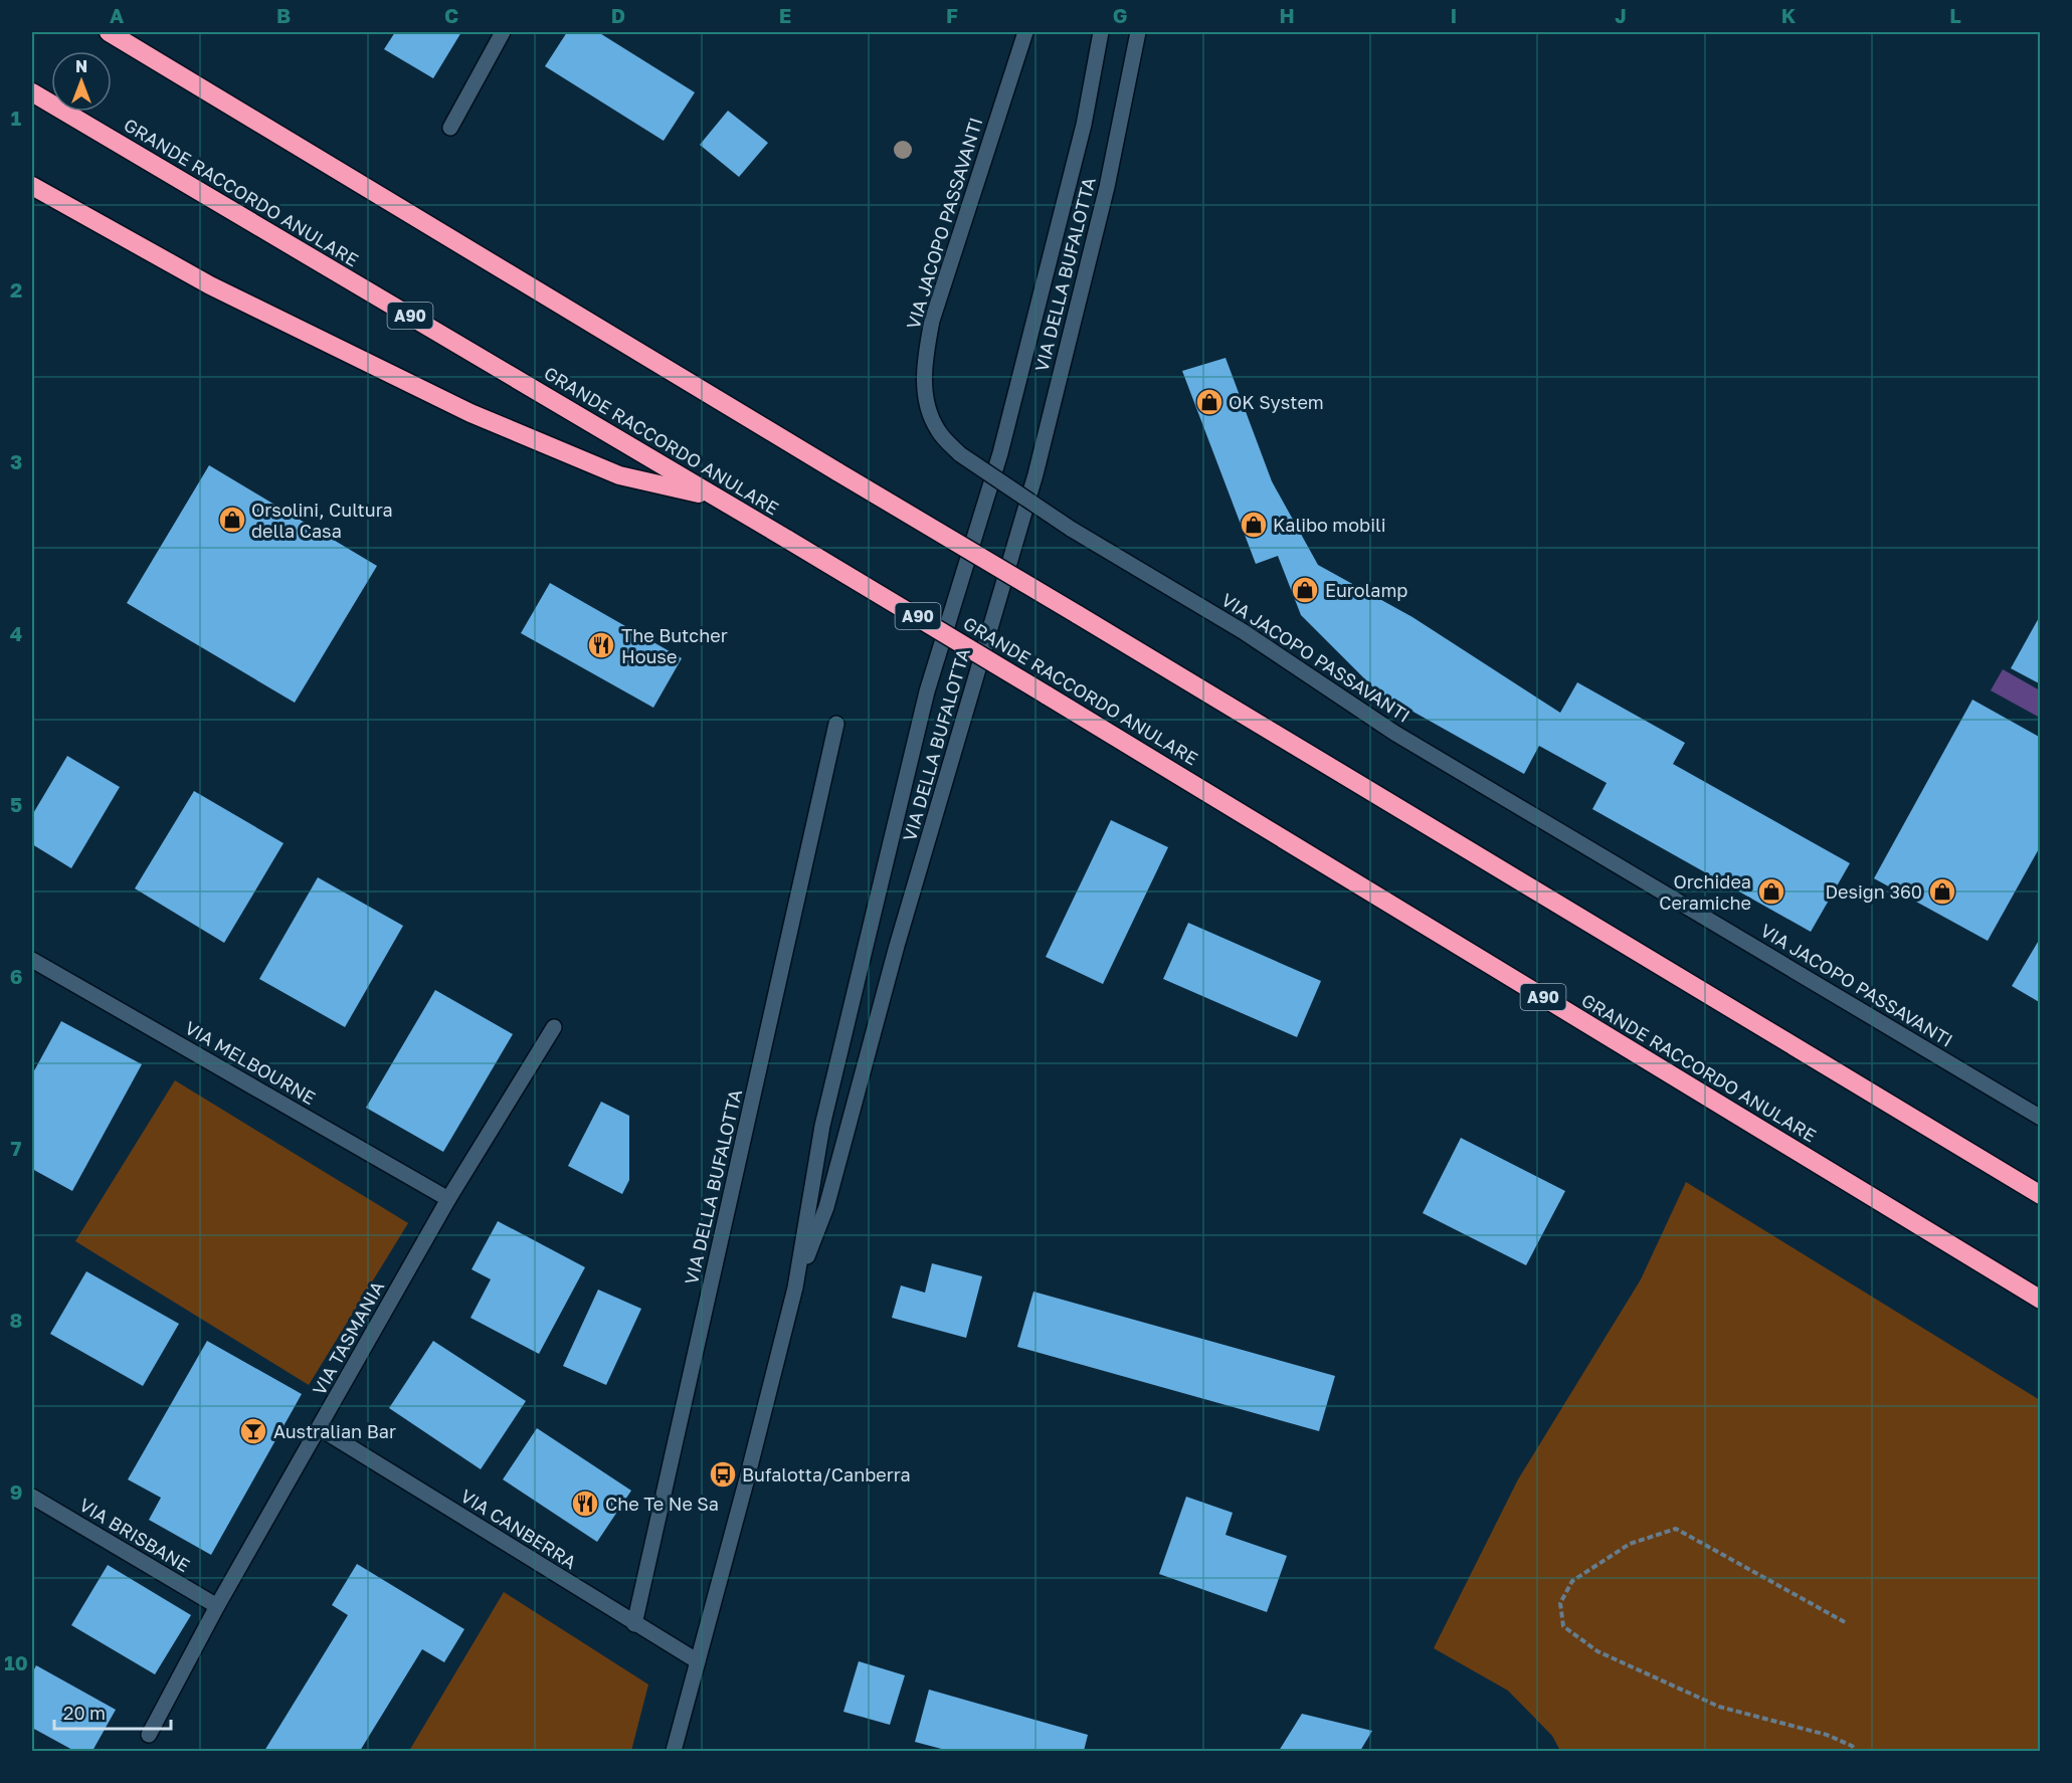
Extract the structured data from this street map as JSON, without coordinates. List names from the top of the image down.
{
  "streets": {
    "highway": ["GRANDE RACCORDO ANULARE", "A90"],
    "street": [
      "VIA JACOPO PASSAVANTI",
      "VIA DELLA BUFALOTTA",
      "VIA MELBOURNE",
      "VIA TASMANIA",
      "VIA CANBERRA",
      "VIA BRISBANE"
    ]
  },
  "crossings": [
    ["VIA DELLA BUFALOTTA", "VIA CANBERRA"],
    ["VIA MELBOURNE", "VIA TASMANIA"],
    ["VIA TASMANIA", "VIA CANBERRA"],
    ["VIA TASMANIA", "VIA BRISBANE"]
  ],
  "places": {
    "shop": [
      "OK System",
      "Orsolini, Cultura della Casa",
      "Kalibo mobili",
      "Eurolamp",
      "Orchidea Ceramiche",
      "Design 360"
    ],
    "restaurant": ["The Butcher House", "Che Te Ne Sa"],
    "bar": ["Australian Bar"],
    "bus stop": ["Bufalotta/Canberra"]
  },
  "scale_bar": "20 m",
  "north": "top",
  "grid": {
    "columns": [
      "A",
      "B",
      "C",
      "D",
      "E",
      "F",
      "G",
      "H",
      "I",
      "J",
      "K",
      "L"
    ],
    "rows": [
      "1",
      "2",
      "3",
      "4",
      "5",
      "6",
      "7",
      "8",
      "9",
      "10"
    ]
  }
}
